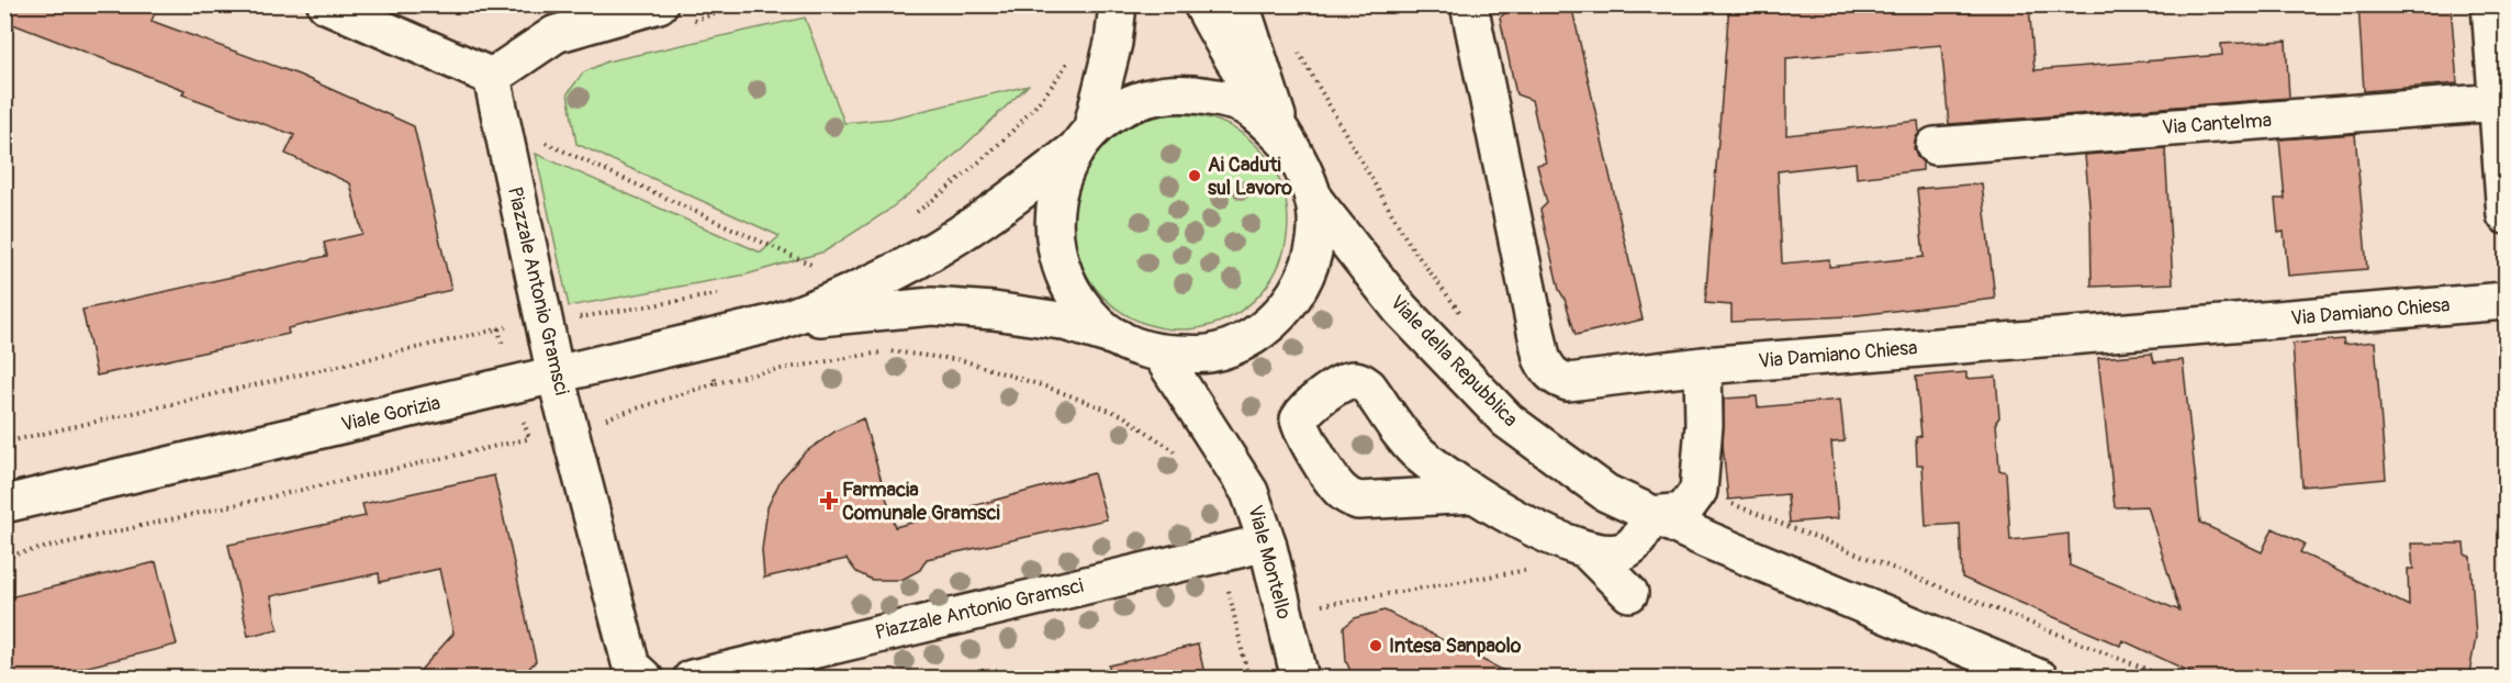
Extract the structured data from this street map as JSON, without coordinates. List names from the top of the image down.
{
  "streets": {
    "street": [
      "Via Cantelma",
      "Piazzale Antonio Gramsci",
      "Via Damiano Chiesa",
      "Viale della Repubblica",
      "Viale Gorizia",
      "Viale Montello"
    ]
  },
  "crossings": [
    ["Piazzale Antonio Gramsci", "Viale Gorizia"],
    ["Piazzale Antonio Gramsci", "Viale Montello"]
  ],
  "places": {
    "other": ["Ai Caduti sul Lavoro", "Intesa Sanpaolo"],
    "health": ["Farmacia Comunale Gramsci"]
  }
}
